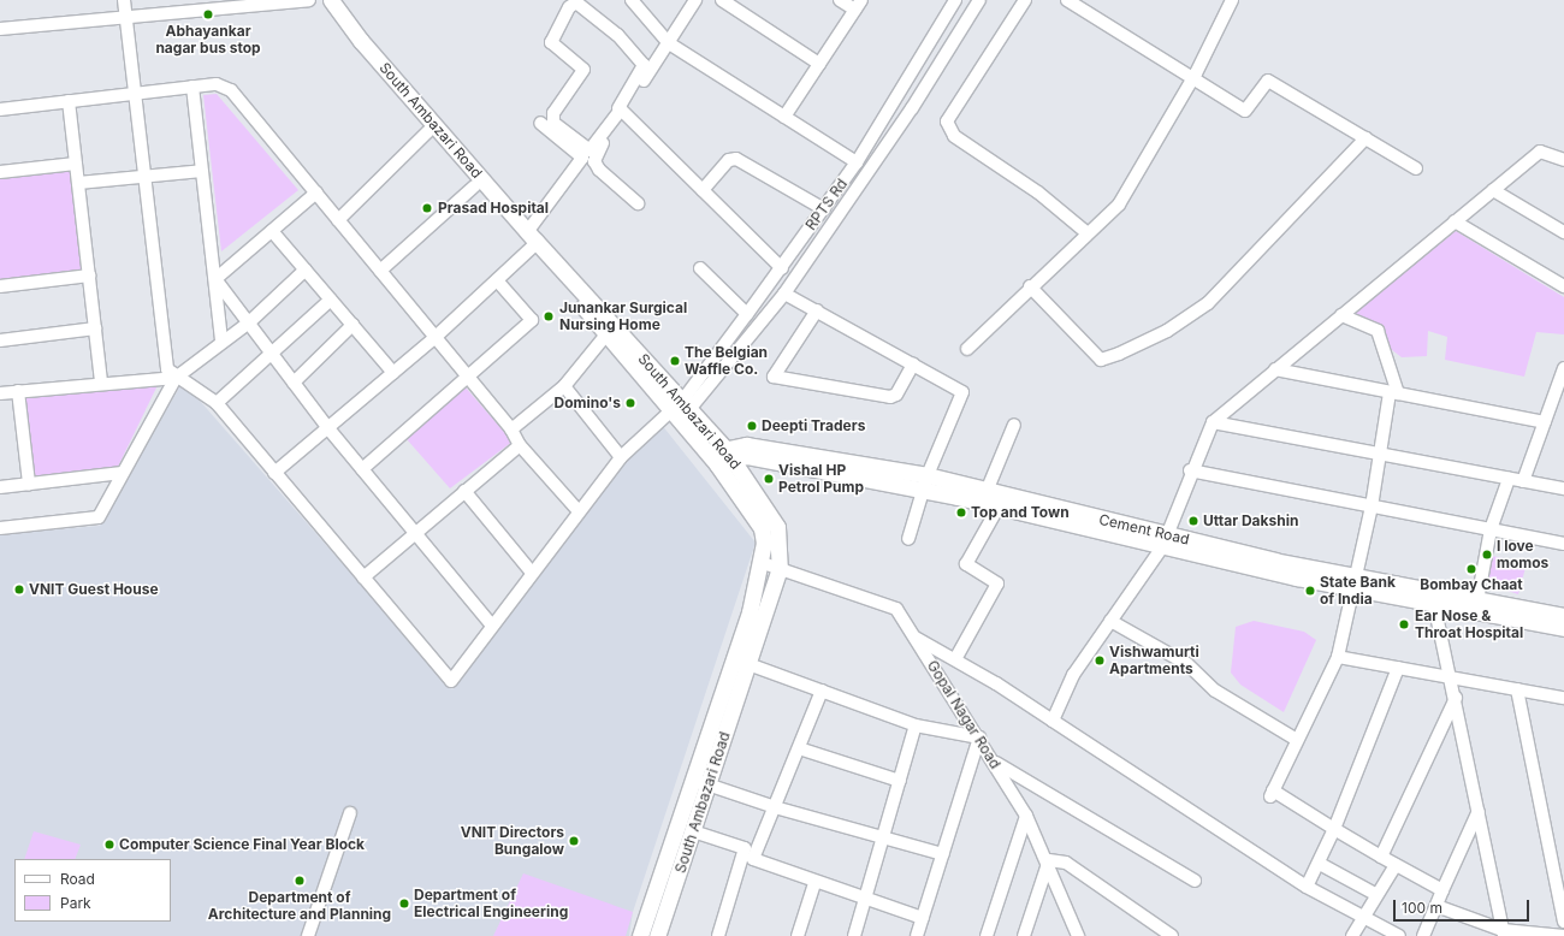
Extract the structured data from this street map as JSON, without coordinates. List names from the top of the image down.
{
  "streets": {
    "main road": ["South Ambazari Road", "Cement Road"],
    "street": ["RPTS Rd", "Gopal Nagar Road"]
  },
  "crossings": [
    ["South Ambazari Road", "RPTS Rd"],
    ["South Ambazari Road", "Cement Road"],
    ["South Ambazari Road", "Gopal Nagar Road"]
  ],
  "places": [
    "Abhayankar nagar bus stop",
    "Prasad Hospital",
    "Junankar Surgical Nursing Home",
    "The Belgian Waffle Co.",
    "Domino's",
    "Deepti Traders",
    "Vishal HP Petrol Pump",
    "Top and Town",
    "Uttar Dakshin",
    "I love momos",
    "Bombay Chaat",
    "VNIT Guest House",
    "State Bank of India",
    "Ear Nose & Throat Hospital",
    "Vishwamurti Apartments",
    "VNIT Directors Bungalow",
    "Computer Science Final Year Block",
    "Department of Architecture and Planning",
    "Department of Electrical Engineering"
  ],
  "legend": ["Road", "Park"],
  "scale_bar": "100 m"
}
